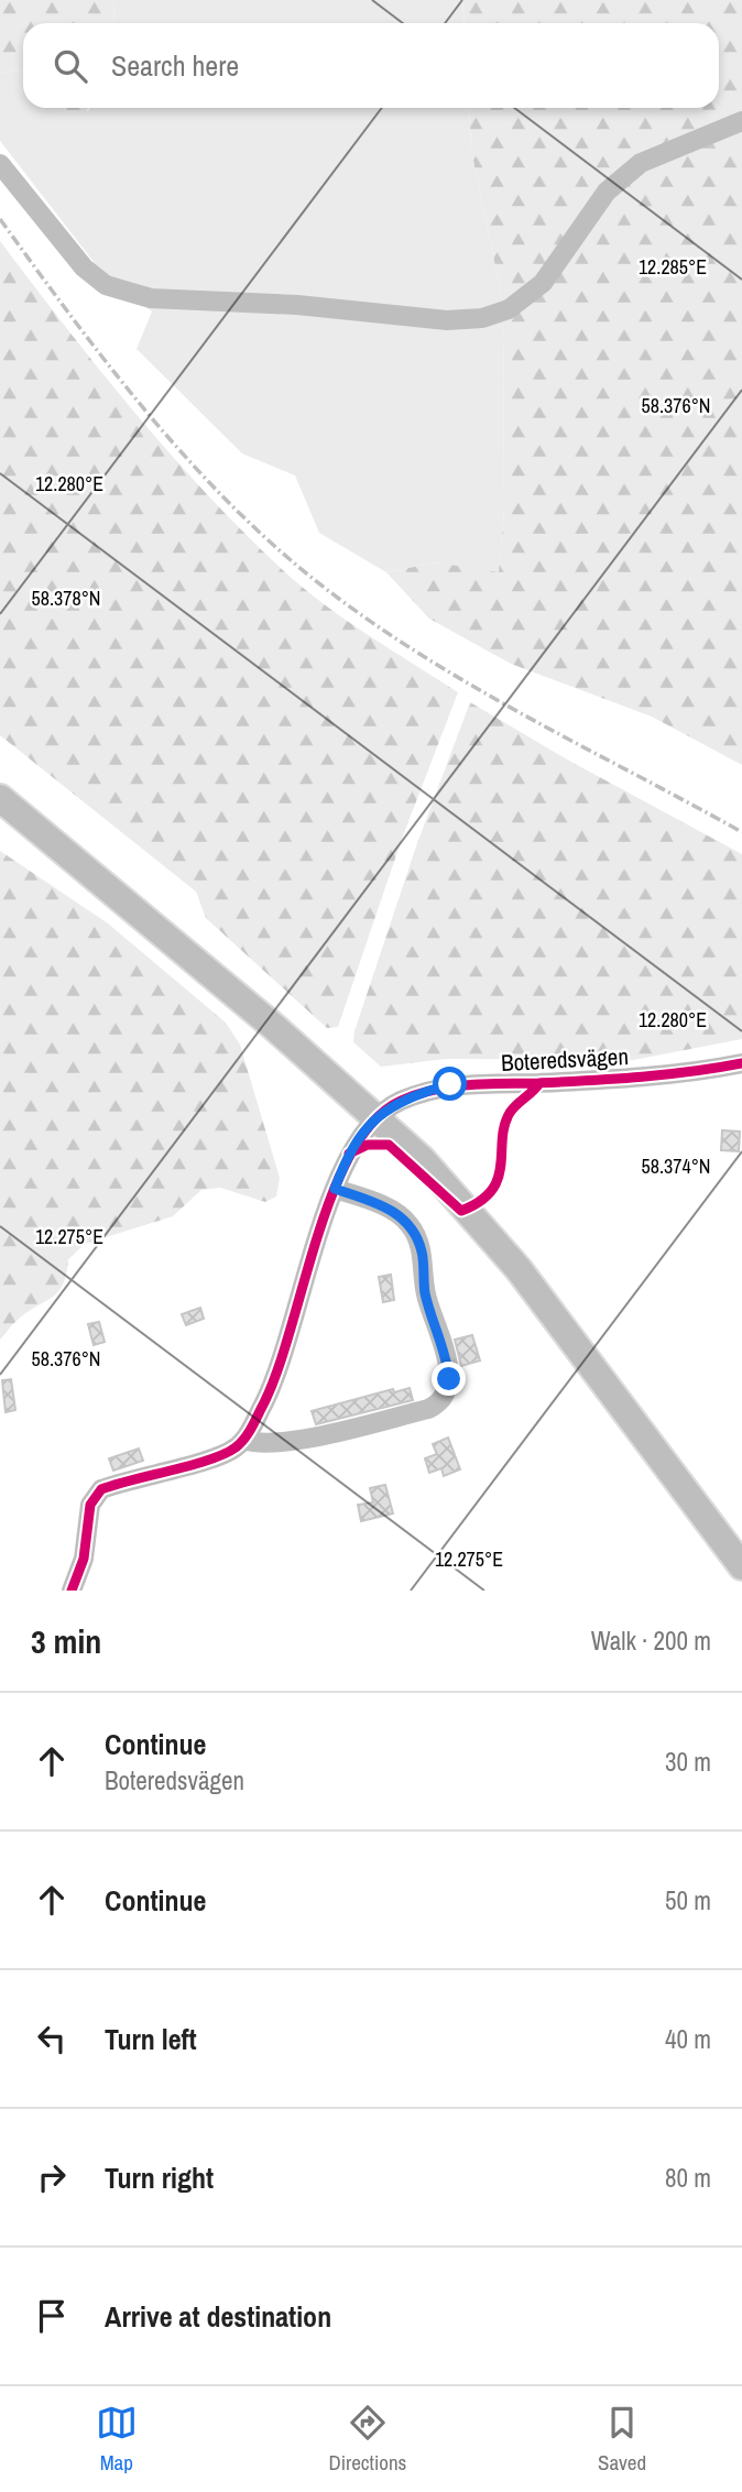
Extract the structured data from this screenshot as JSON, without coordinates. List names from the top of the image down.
{
  "streets": {
    "street": ["Boteredsvägen"]
  },
  "page": {
    "search": "Search here",
    "heading": ["3 min", "Walk · 200 m"],
    "list": [
      ["Continue", "Boteredsvägen", "30 m"],
      ["Continue", "50 m"],
      ["Turn left", "40 m"],
      ["Turn right", "80 m"],
      "Arrive at destination"
    ],
    "nav": ["Map", "Directions", "Saved"]
  },
  "coordinates": [
    "12.285°E",
    "58.376°N",
    "12.280°E",
    "58.378°N",
    "58.374°N",
    "12.275°E"
  ]
}
